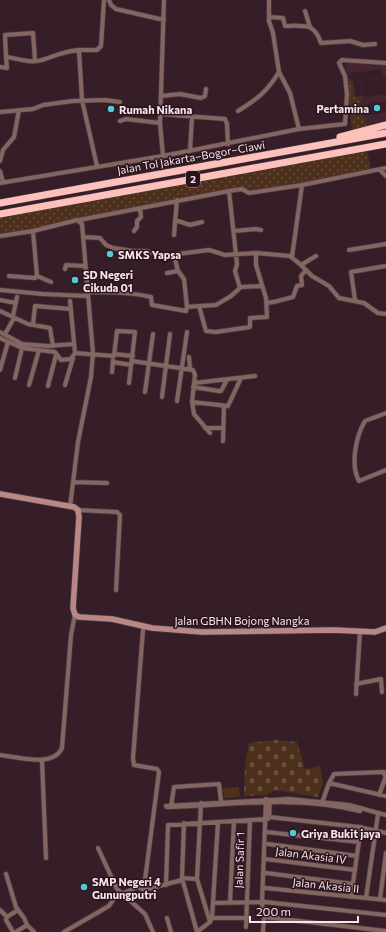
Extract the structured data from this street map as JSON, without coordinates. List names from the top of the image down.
{
  "streets": {
    "highway": ["Jalan Tol Jakarta–Bogor–Ciawi", "2"],
    "street": [
      "Jalan GBHN Bojong Nangka",
      "Jalan Akasia IV",
      "Jalan Safir 1",
      "Jalan Akasia II"
    ]
  },
  "places": [
    "Pertamina",
    "Rumah Nikana",
    "SMKS Yapsa",
    "SD Negeri Cikuda 01",
    "Griya Bukit jaya",
    "SMP Negeri 4 Gunungputri"
  ],
  "scale_bar": "200 m"
}
